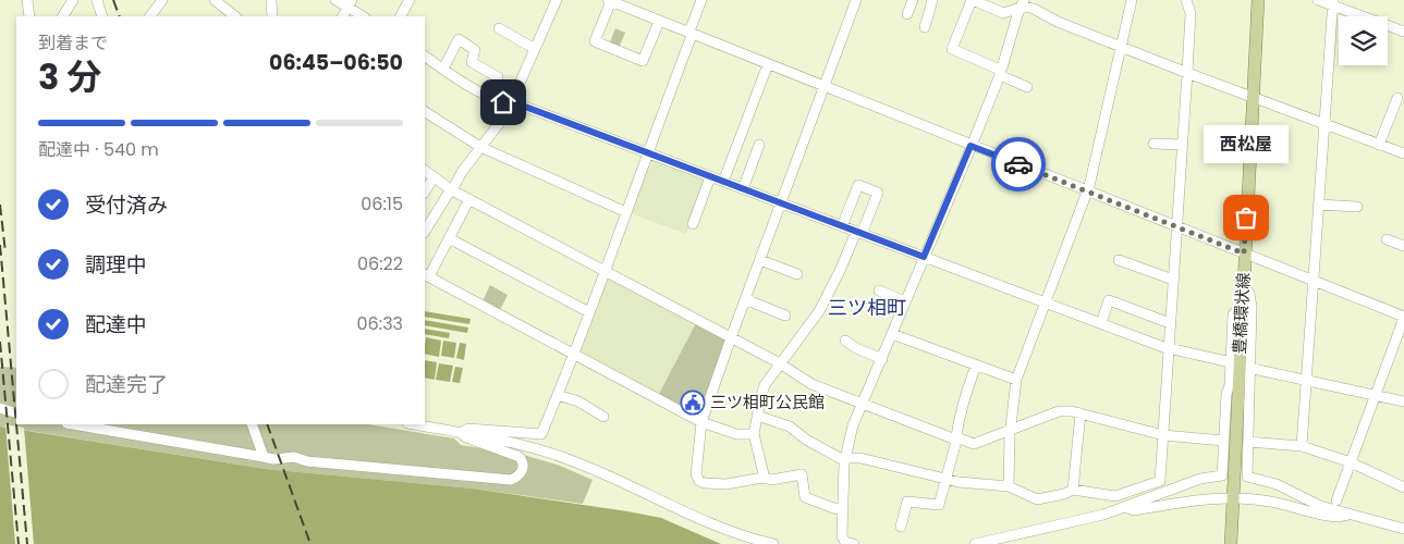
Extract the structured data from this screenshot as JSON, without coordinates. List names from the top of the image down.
{
  "streets": {
    "main road": ["豊橋環状線"]
  },
  "districts": ["三ツ相町"],
  "places": {
    "other": ["西松屋"],
    "public building": ["三ツ相町公民館"]
  },
  "page": {
    "heading": ["3 分", "到着まで", "06:45–06:50"],
    "bar": "配達中 · 540 m",
    "bubble": "西松屋",
    "list": [
      ["受付済み", "06:15"],
      ["調理中", "06:22"],
      ["配達中", "06:33"],
      "配達完了"
    ]
  }
}
